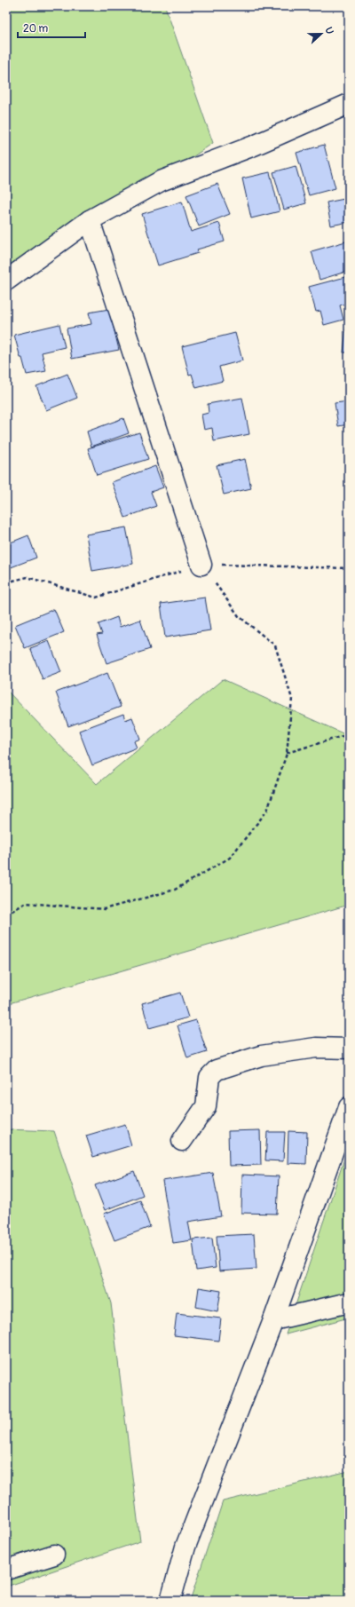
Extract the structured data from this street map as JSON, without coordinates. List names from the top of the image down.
{
  "scale_bar": "20 m",
  "north": "right"
}
